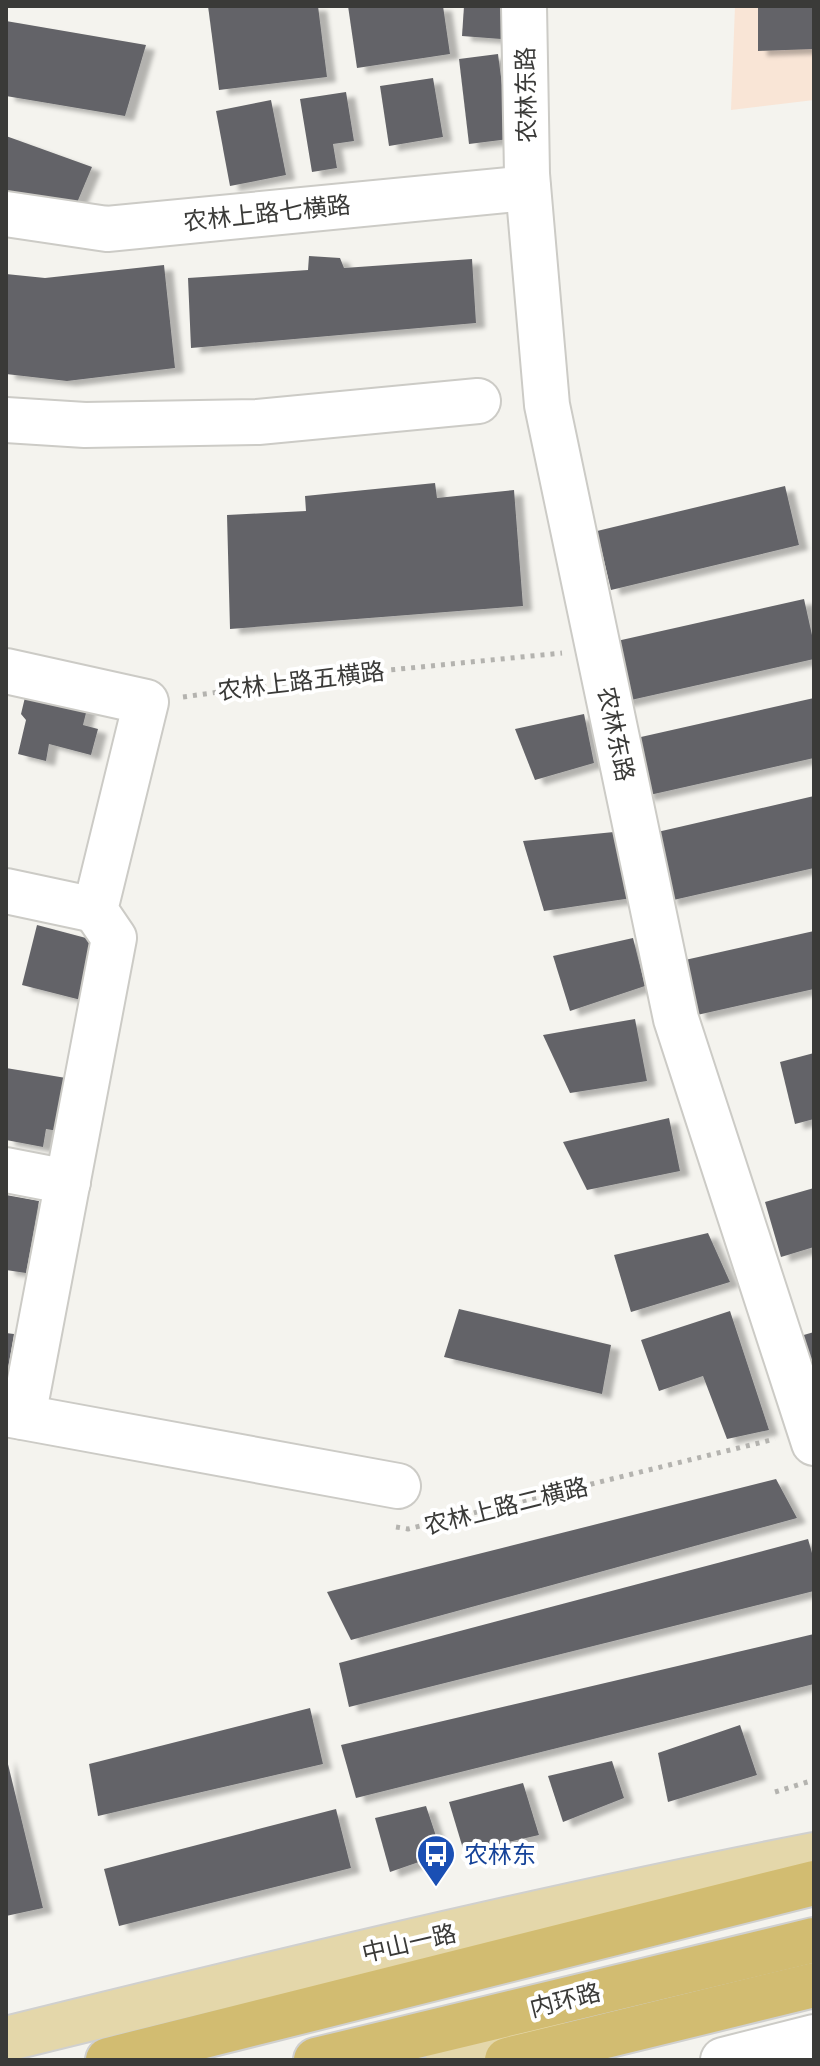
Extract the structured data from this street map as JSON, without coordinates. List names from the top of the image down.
{
  "streets": {
    "highway": ["内环路"],
    "main road": ["中山一路"],
    "street": ["农林东路", "农林上路七横路", "农林上路二横路"],
    "path": ["农林上路五横路"]
  },
  "crossings": [
    ["农林东路", "农林上路七横路"],
    ["农林东路", "农林上路五横路"],
    ["农林东路", "农林上路二横路"]
  ],
  "places": {
    "bus stop": ["农林东"]
  }
}
